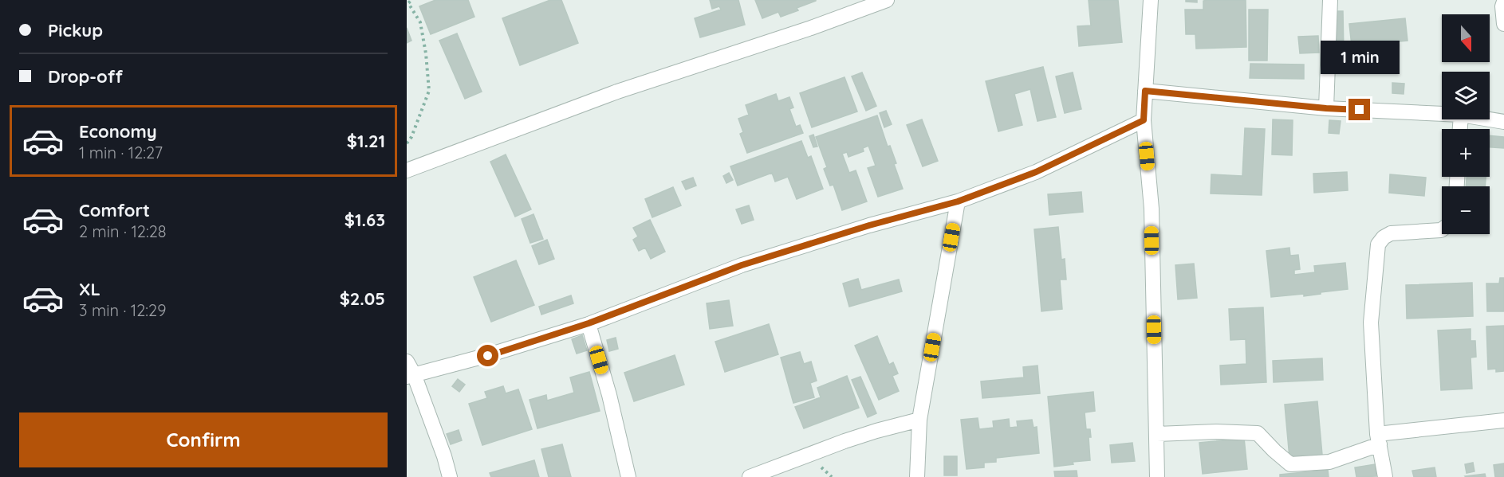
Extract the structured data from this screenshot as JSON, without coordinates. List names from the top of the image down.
{
  "north": "bottom",
  "page": {
    "banner": ["Pickup", "Drop-off"],
    "map_buttons": ["+", "−"],
    "bubble": "1 min",
    "list": [
      {
        "name": "Economy",
        "note": "1 min · 12:27",
        "value": "$1.21"
      },
      {
        "name": "Comfort",
        "note": "2 min · 12:28",
        "value": "$1.63"
      },
      {
        "name": "XL",
        "note": "3 min · 12:29",
        "value": "$2.05"
      }
    ],
    "buttons": "Confirm"
  }
}
